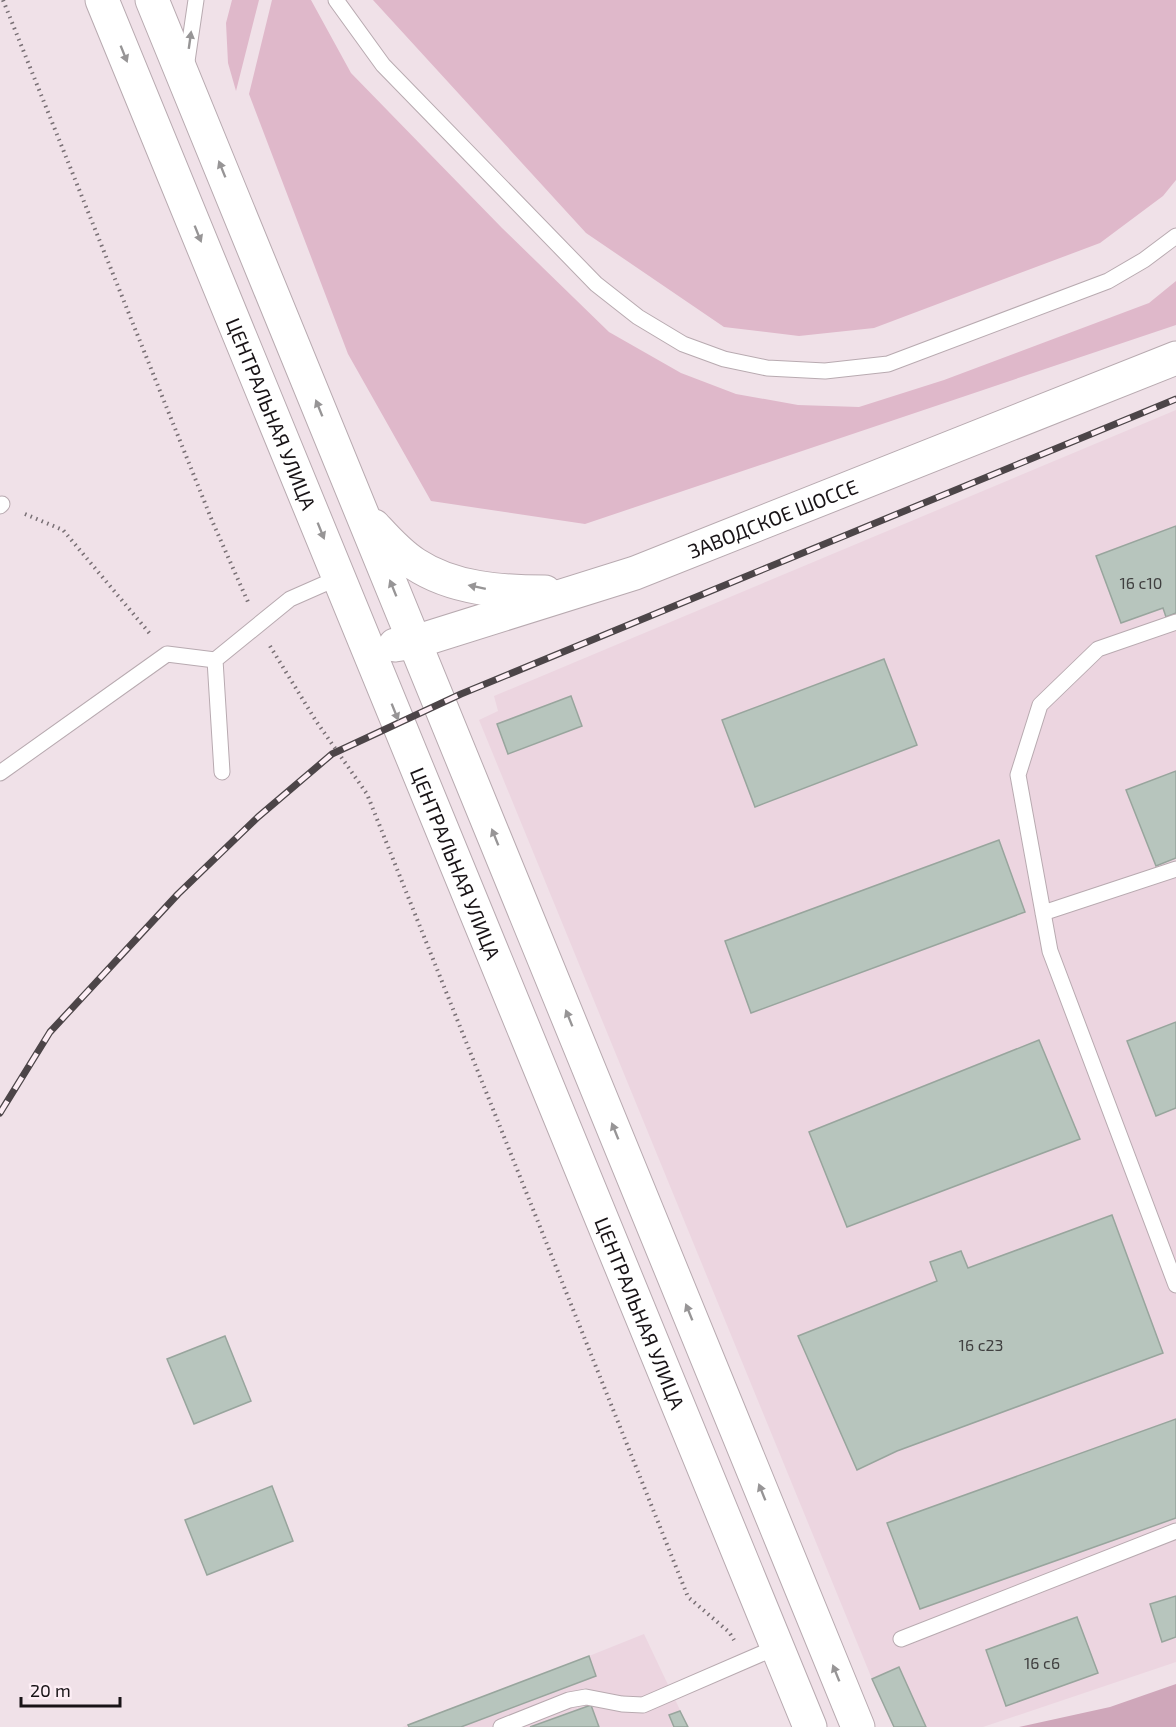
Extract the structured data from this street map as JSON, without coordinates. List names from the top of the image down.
{
  "streets": {
    "main road": ["ЦЕНТРАЛЬНАЯ УЛИЦА", "ЗАВОДСКОЕ ШОССЕ"]
  },
  "crossings": [
    ["ЦЕНТРАЛЬНАЯ УЛИЦА", "ЗАВОДСКОЕ ШОССЕ"]
  ],
  "house_numbers": ["16 с10", "16 с23", "16 с6"],
  "scale_bar": "20 m"
}
